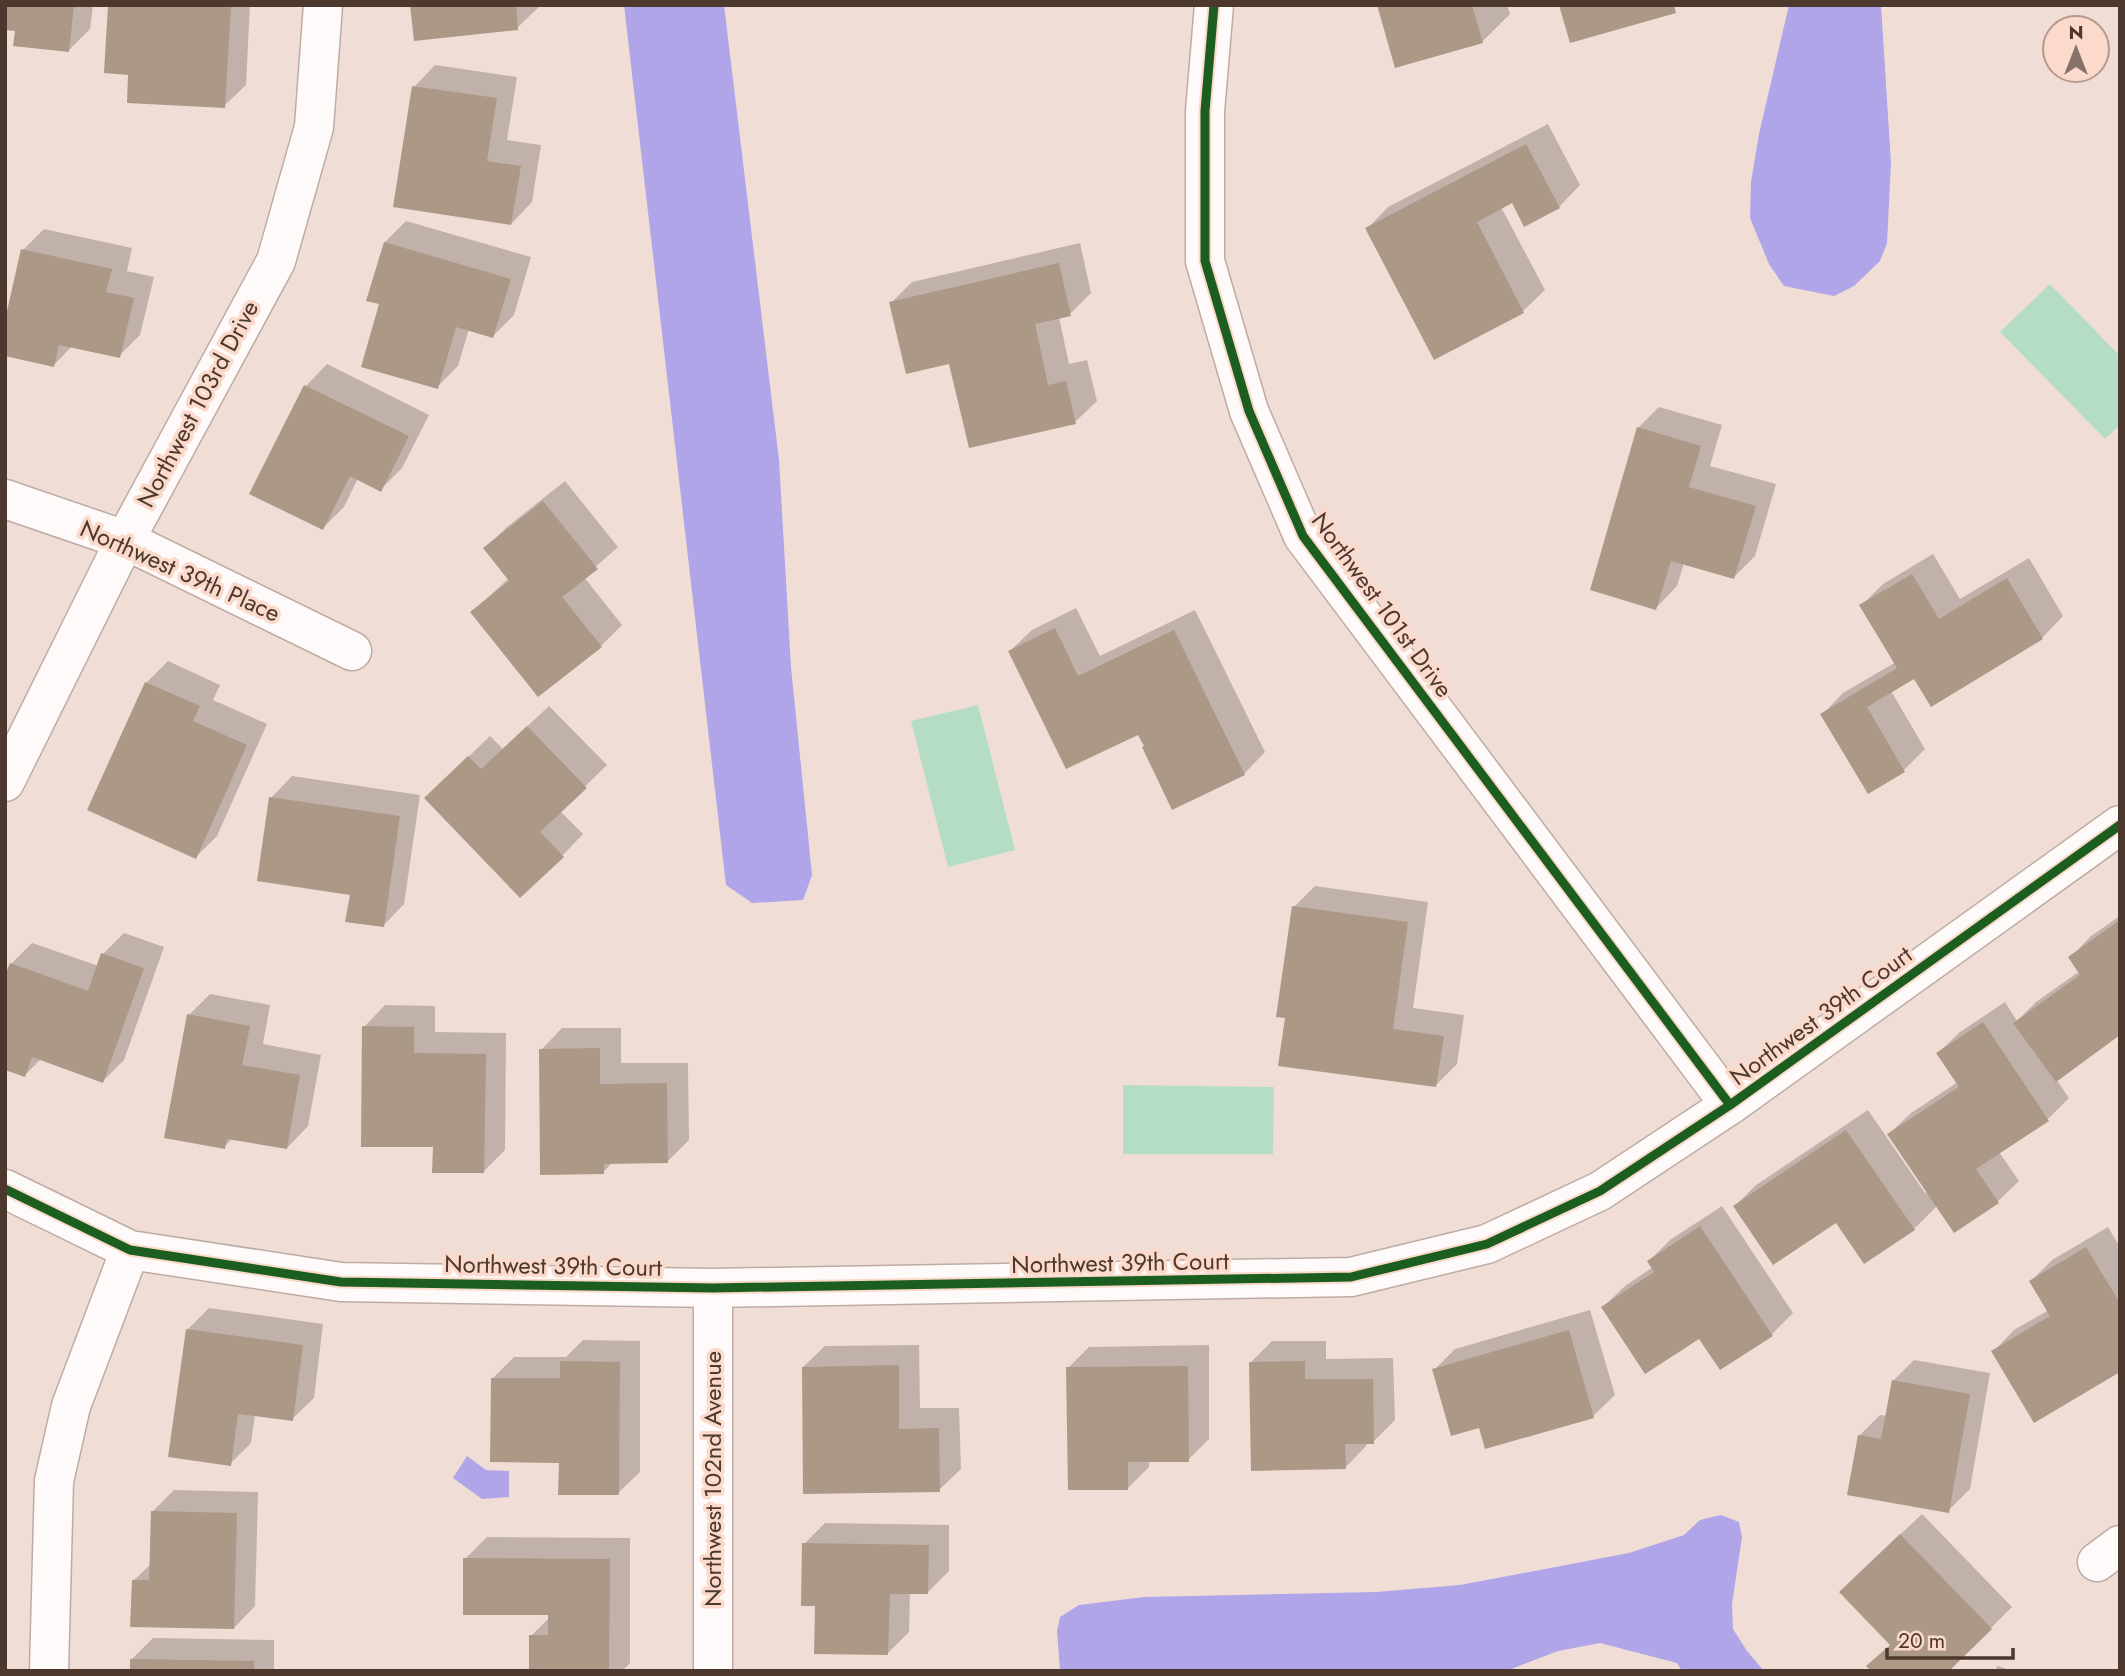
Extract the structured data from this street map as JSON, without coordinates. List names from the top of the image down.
{
  "streets": {
    "street": [
      "Northwest 103rd Drive",
      "Northwest 39th Place",
      "Northwest 101st Drive",
      "Northwest 39th Court",
      "Northwest 102nd Avenue"
    ]
  },
  "crossings": [
    ["Northwest 103rd Drive", "Northwest 39th Place"],
    ["Northwest 101st Drive", "Northwest 39th Court"],
    ["Northwest 39th Court", "Northwest 102nd Avenue"]
  ],
  "scale_bar": "20 m",
  "north": "top"
}
